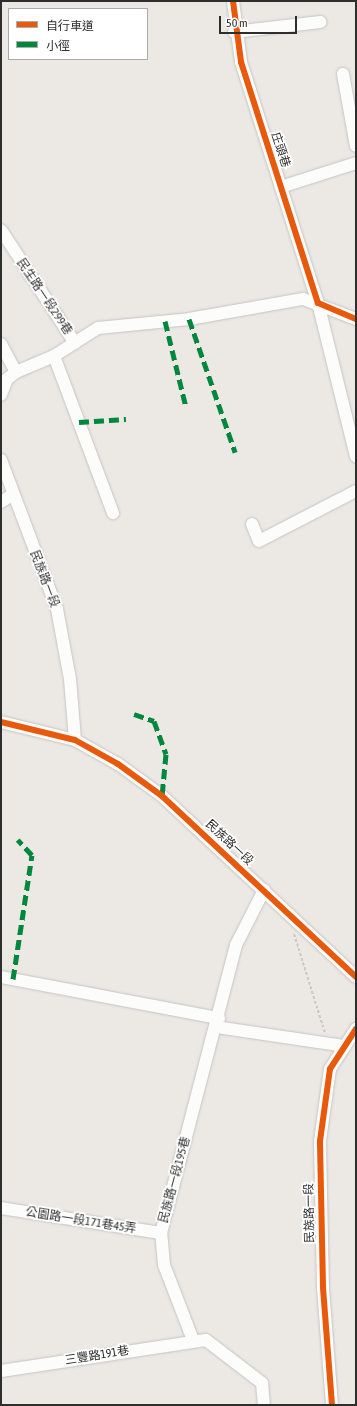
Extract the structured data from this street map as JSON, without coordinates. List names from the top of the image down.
{
  "streets": {
    "street": [
      "庄頭巷",
      "民生路一段299巷",
      "民族路一段",
      "民族路一段195巷",
      "公園路一段171巷45弄",
      "三豐路191巷"
    ]
  },
  "crossings": [
    ["民族路一段", "民族路一段195巷"],
    ["民族路一段195巷", "公園路一段171巷45弄"],
    ["民族路一段195巷", "三豐路191巷"]
  ],
  "legend": ["自行車道", "小徑"],
  "scale_bar": "50 m"
}
